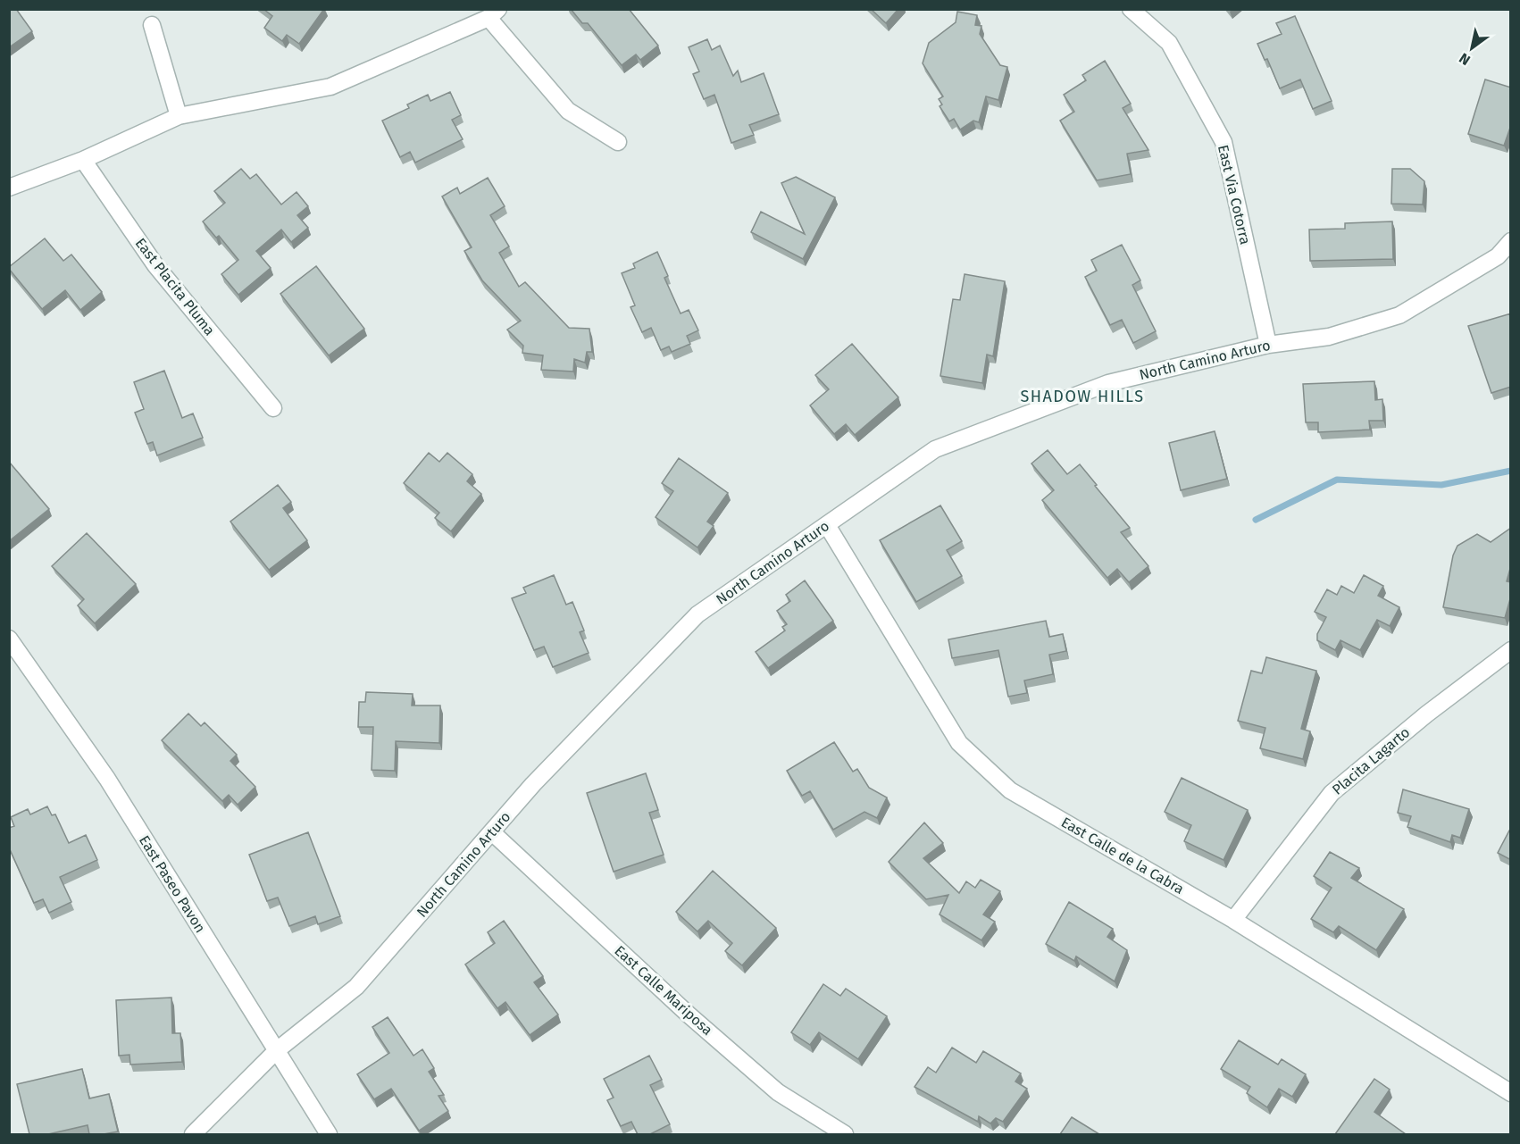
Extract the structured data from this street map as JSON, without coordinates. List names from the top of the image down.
{
  "streets": {
    "street": [
      "East Via Cotorra",
      "East Placita Pluma",
      "North Camino Arturo",
      "Placita Lagarto",
      "East Calle de la Cabra",
      "East Paseo Pavon",
      "East Calle Mariposa"
    ]
  },
  "crossings": [
    ["East Via Cotorra", "North Camino Arturo"],
    ["North Camino Arturo", "East Calle de la Cabra"],
    ["North Camino Arturo", "East Paseo Pavon"],
    ["North Camino Arturo", "East Calle Mariposa"],
    ["Placita Lagarto", "East Calle de la Cabra"]
  ],
  "districts": ["SHADOW HILLS"],
  "north": "bottom left"
}
